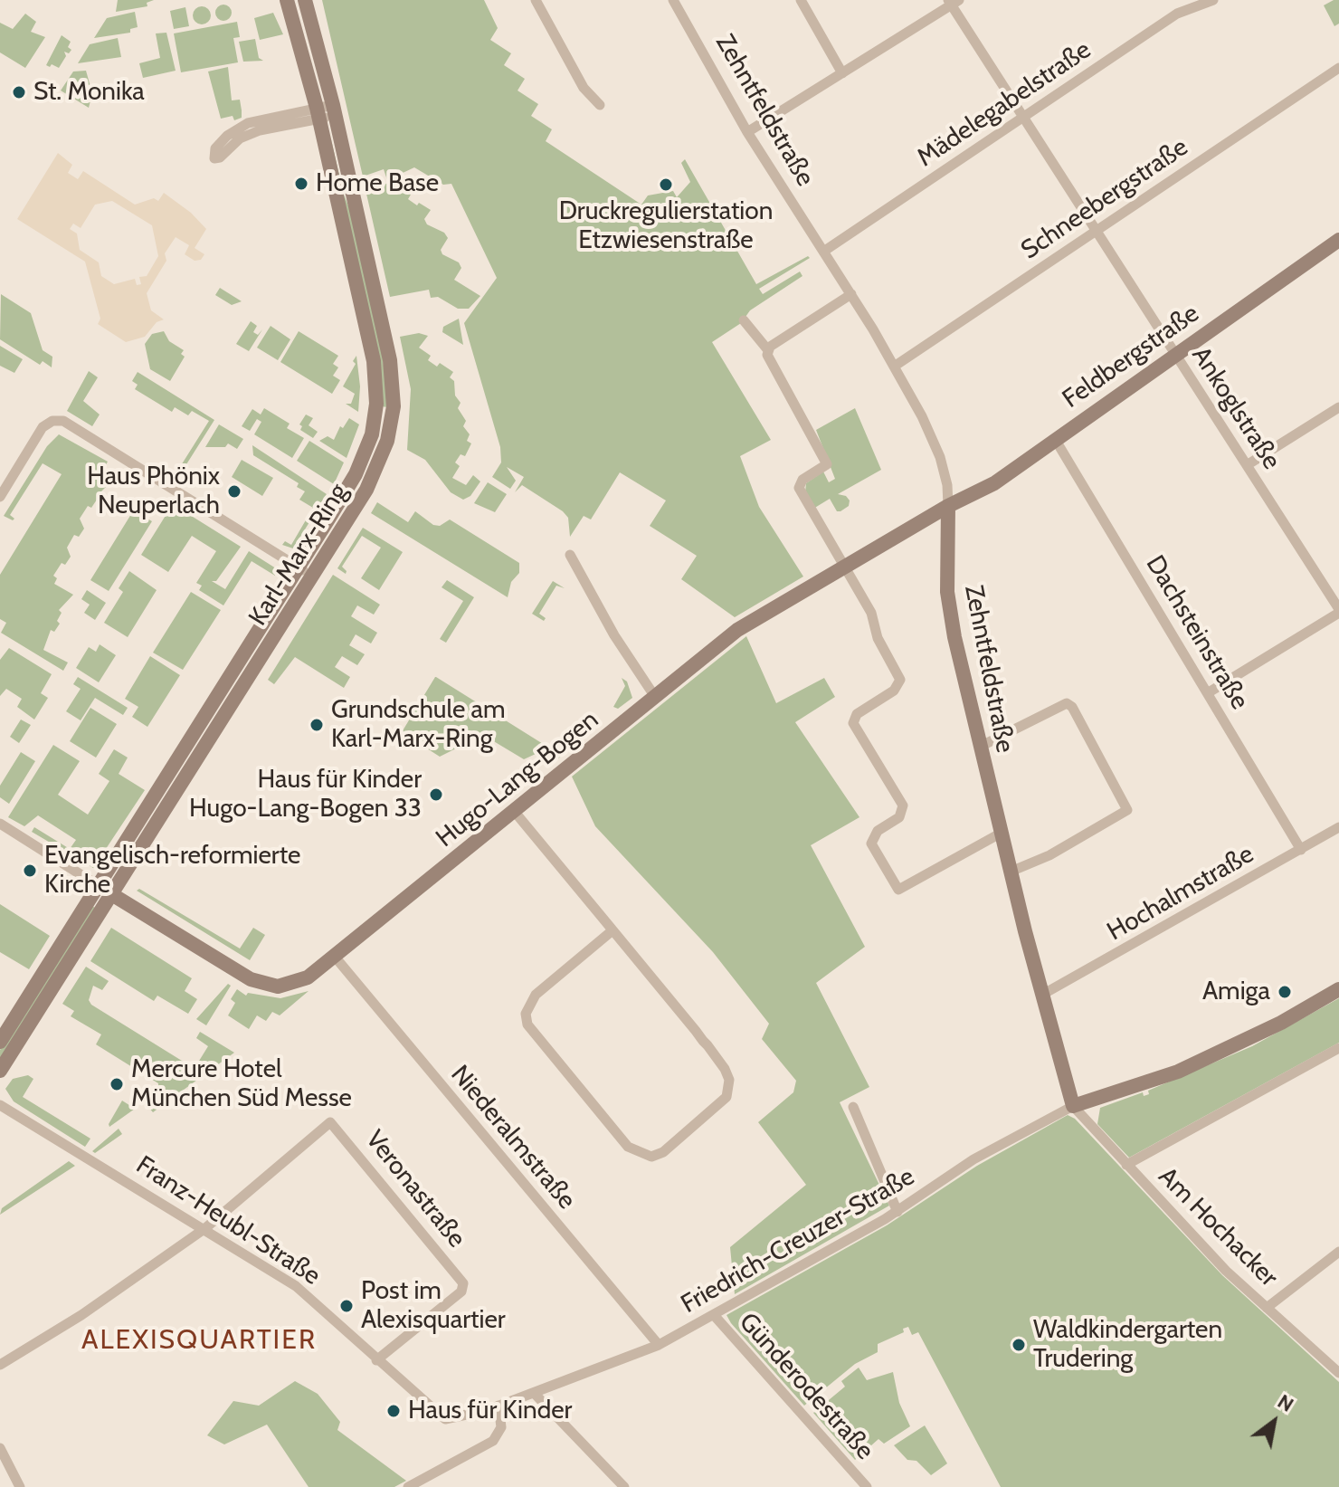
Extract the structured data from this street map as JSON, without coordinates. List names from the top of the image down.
{
  "streets": {
    "street": [
      "Mädelegabelstraße",
      "Zehntfeldstraße",
      "Schneebergstraße",
      "Feldbergstraße",
      "Ankoglstraße",
      "Karl-Marx-Ring",
      "Dachsteinstraße",
      "Hugo-Lang-Bogen",
      "Hochalmstraße",
      "Niederalmstraße",
      "Veronastraße",
      "Franz-Heubl-Straße",
      "Am Hochacker",
      "Friedrich-Creuzer-Straße",
      "Günderodestraße"
    ]
  },
  "crossings": [
    ["Mädelegabelstraße", "Zehntfeldstraße"],
    ["Mädelegabelstraße", "Ankoglstraße"],
    ["Zehntfeldstraße", "Schneebergstraße"],
    ["Zehntfeldstraße", "Feldbergstraße"],
    ["Zehntfeldstraße", "Hugo-Lang-Bogen"],
    ["Zehntfeldstraße", "Hochalmstraße"],
    ["Zehntfeldstraße", "Am Hochacker"],
    ["Zehntfeldstraße", "Friedrich-Creuzer-Straße"],
    ["Schneebergstraße", "Ankoglstraße"],
    ["Feldbergstraße", "Ankoglstraße"],
    ["Feldbergstraße", "Dachsteinstraße"],
    ["Feldbergstraße", "Hugo-Lang-Bogen"],
    ["Karl-Marx-Ring", "Hugo-Lang-Bogen"],
    ["Dachsteinstraße", "Hochalmstraße"],
    ["Hugo-Lang-Bogen", "Niederalmstraße"],
    ["Niederalmstraße", "Friedrich-Creuzer-Straße"],
    ["Veronastraße", "Franz-Heubl-Straße"],
    ["Franz-Heubl-Straße", "Friedrich-Creuzer-Straße"],
    ["Am Hochacker", "Friedrich-Creuzer-Straße"],
    ["Friedrich-Creuzer-Straße", "Günderodestraße"]
  ],
  "districts": ["ALEXISQUARTIER"],
  "places": [
    "St. Monika",
    "Home Base",
    "Druckregulierstation Etzwiesenstraße",
    "Haus Phönix Neuperlach",
    "Grundschule am Karl-Marx-Ring",
    "Haus für Kinder Hugo-Lang-Bogen 33",
    "Evangelisch-reformierte Kirche",
    "Amiga",
    "Mercure Hotel München Süd Messe",
    "Post im Alexisquartier",
    "Waldkindergarten Trudering",
    "Haus für Kinder"
  ],
  "north": "top right"
}
